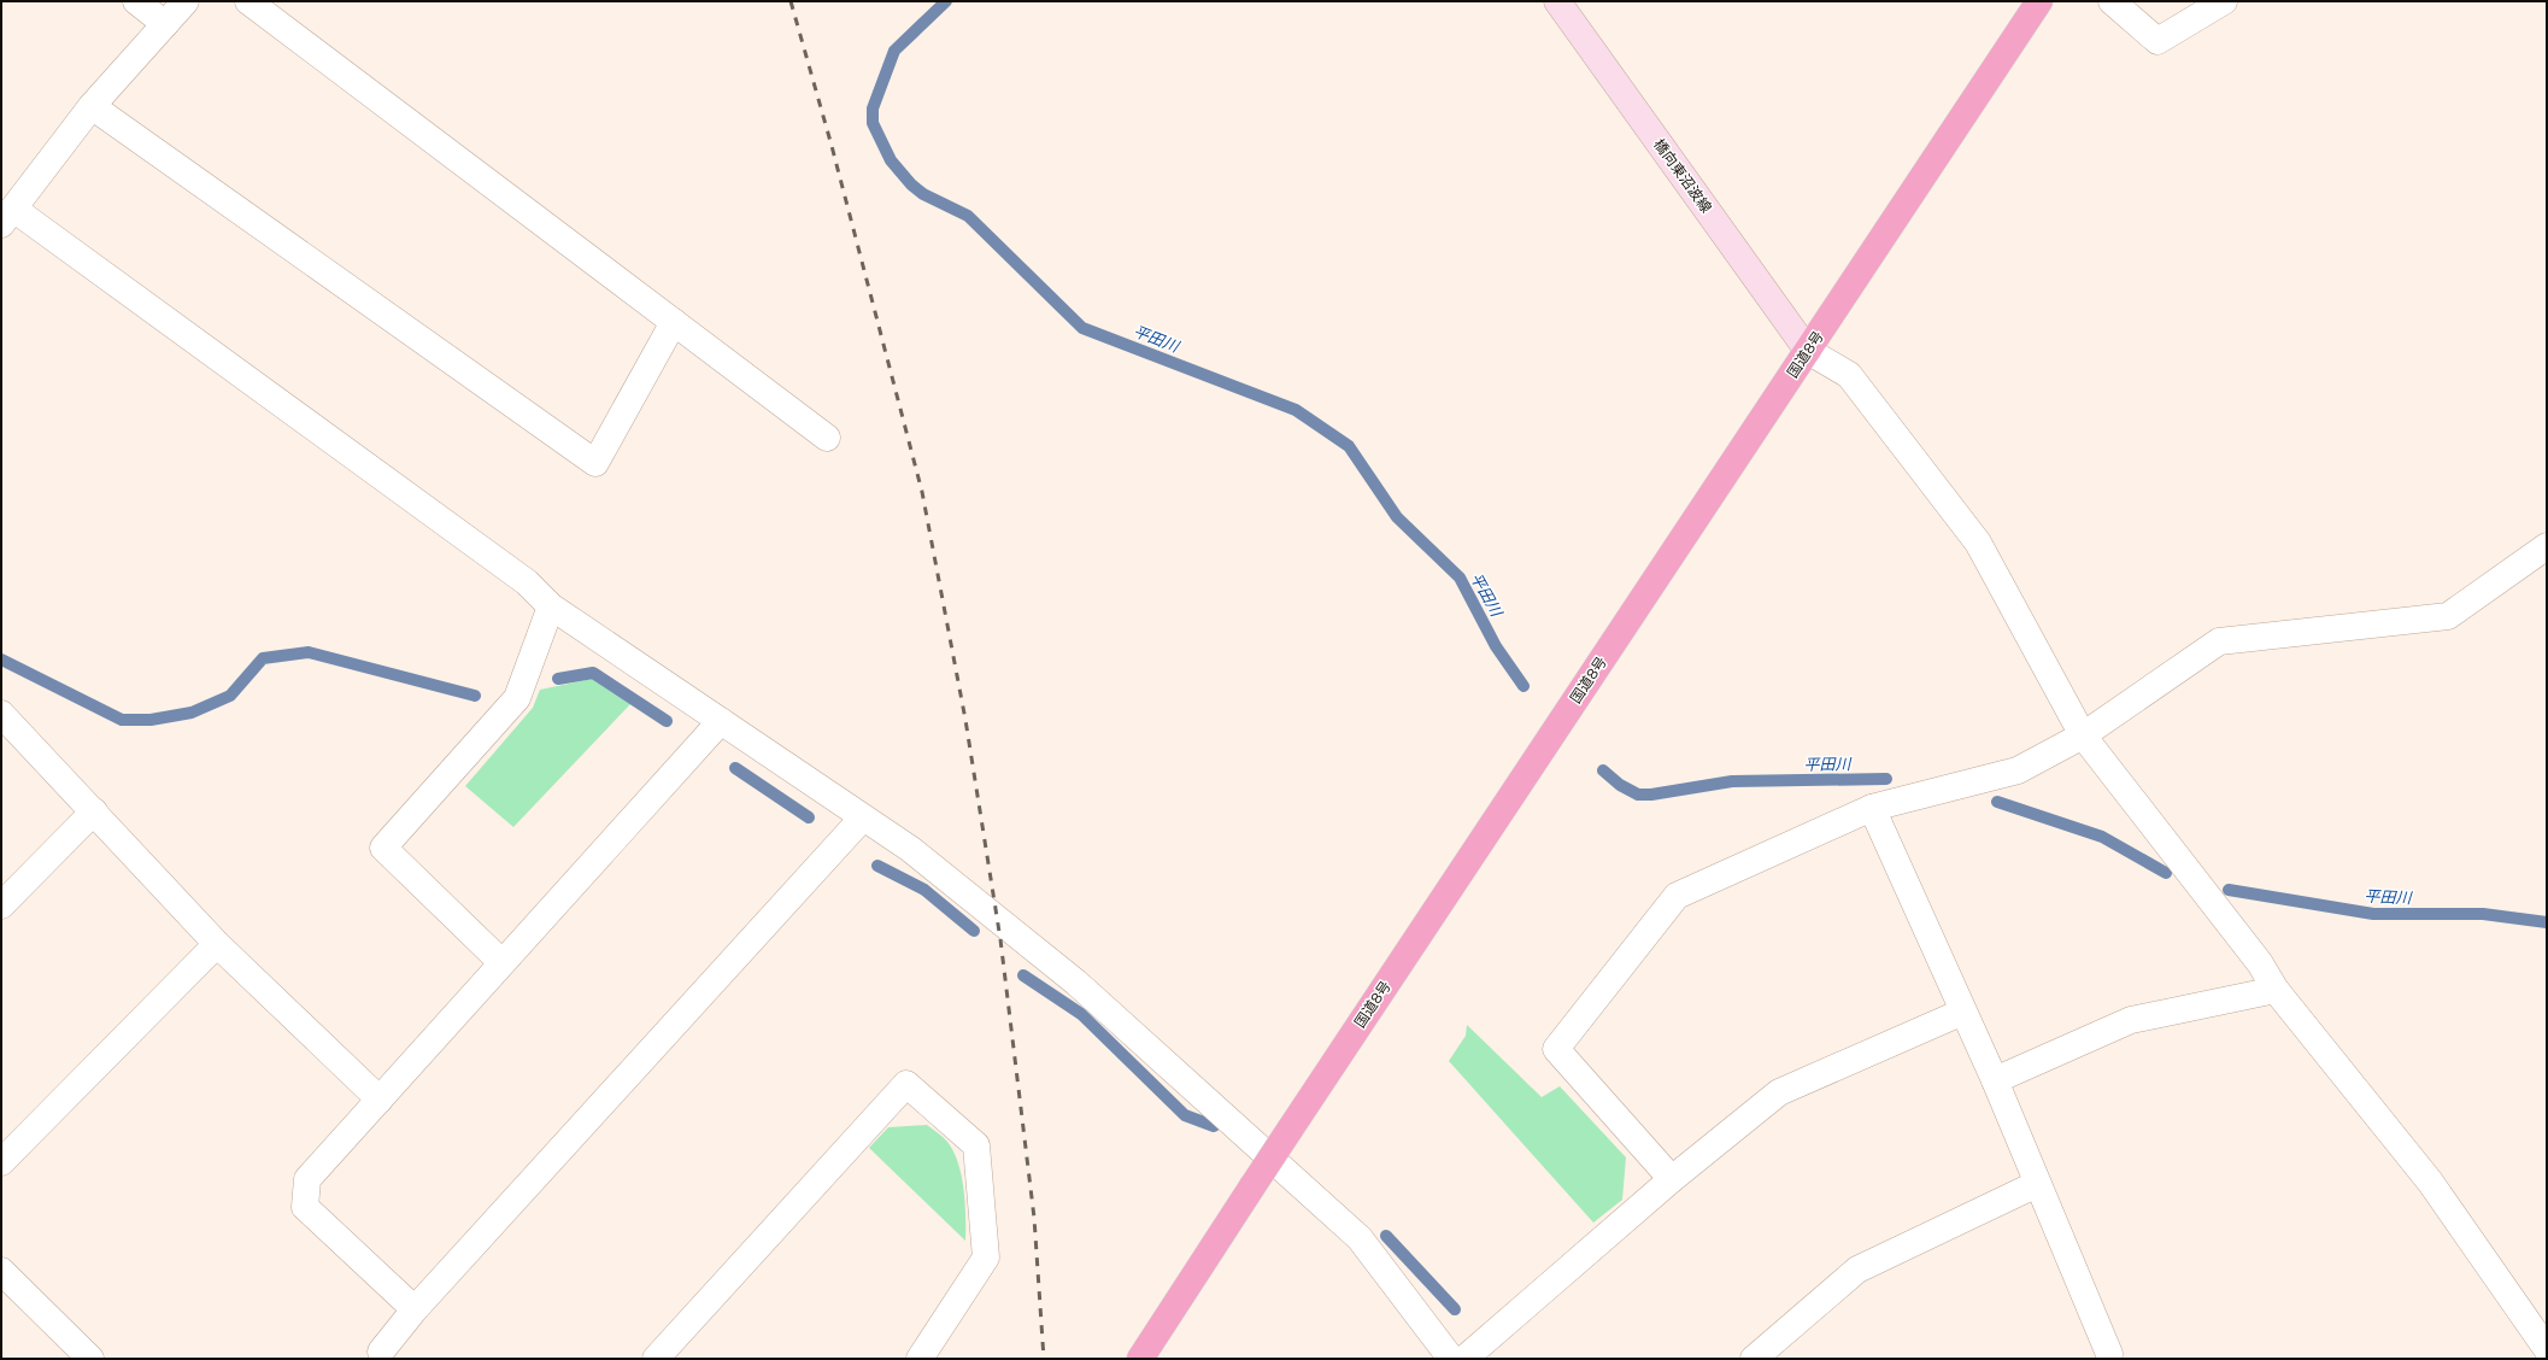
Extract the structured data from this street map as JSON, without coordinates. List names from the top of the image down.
{
  "streets": {
    "highway": ["国道8号"],
    "main road": ["橋向東沼波線"]
  },
  "crossings": [
    ["橋向東沼波線", "国道8号"]
  ],
  "water": ["平田川"]
}
